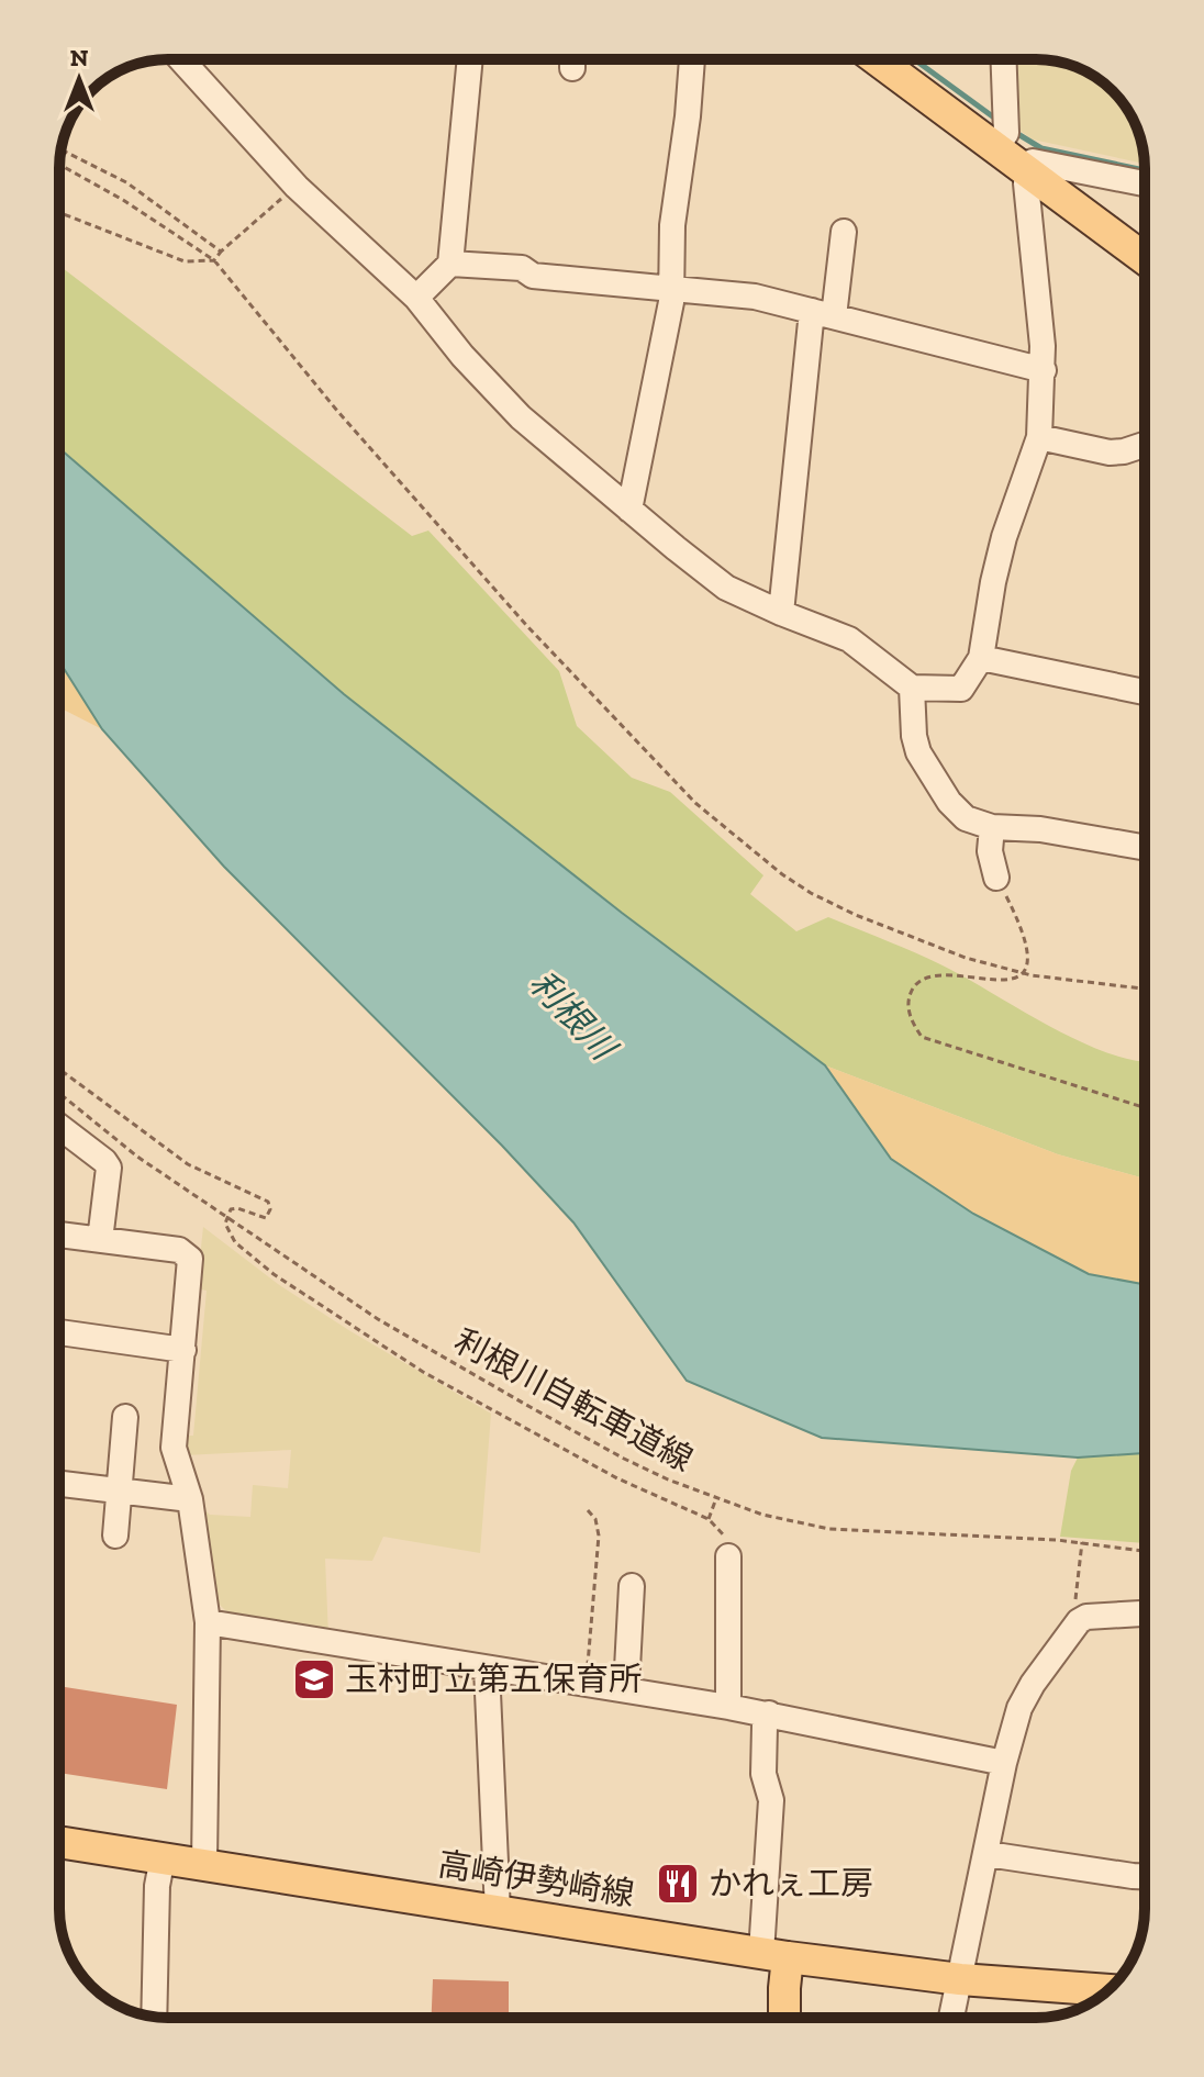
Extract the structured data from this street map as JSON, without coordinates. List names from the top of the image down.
{
  "streets": {
    "main road": ["高崎伊勢崎線"],
    "path": ["利根川自転車道線"]
  },
  "water": ["利根川"],
  "places": {
    "school or university": ["玉村町立第五保育所"],
    "restaurant": ["かれぇ工房"]
  },
  "north": "top"
}
